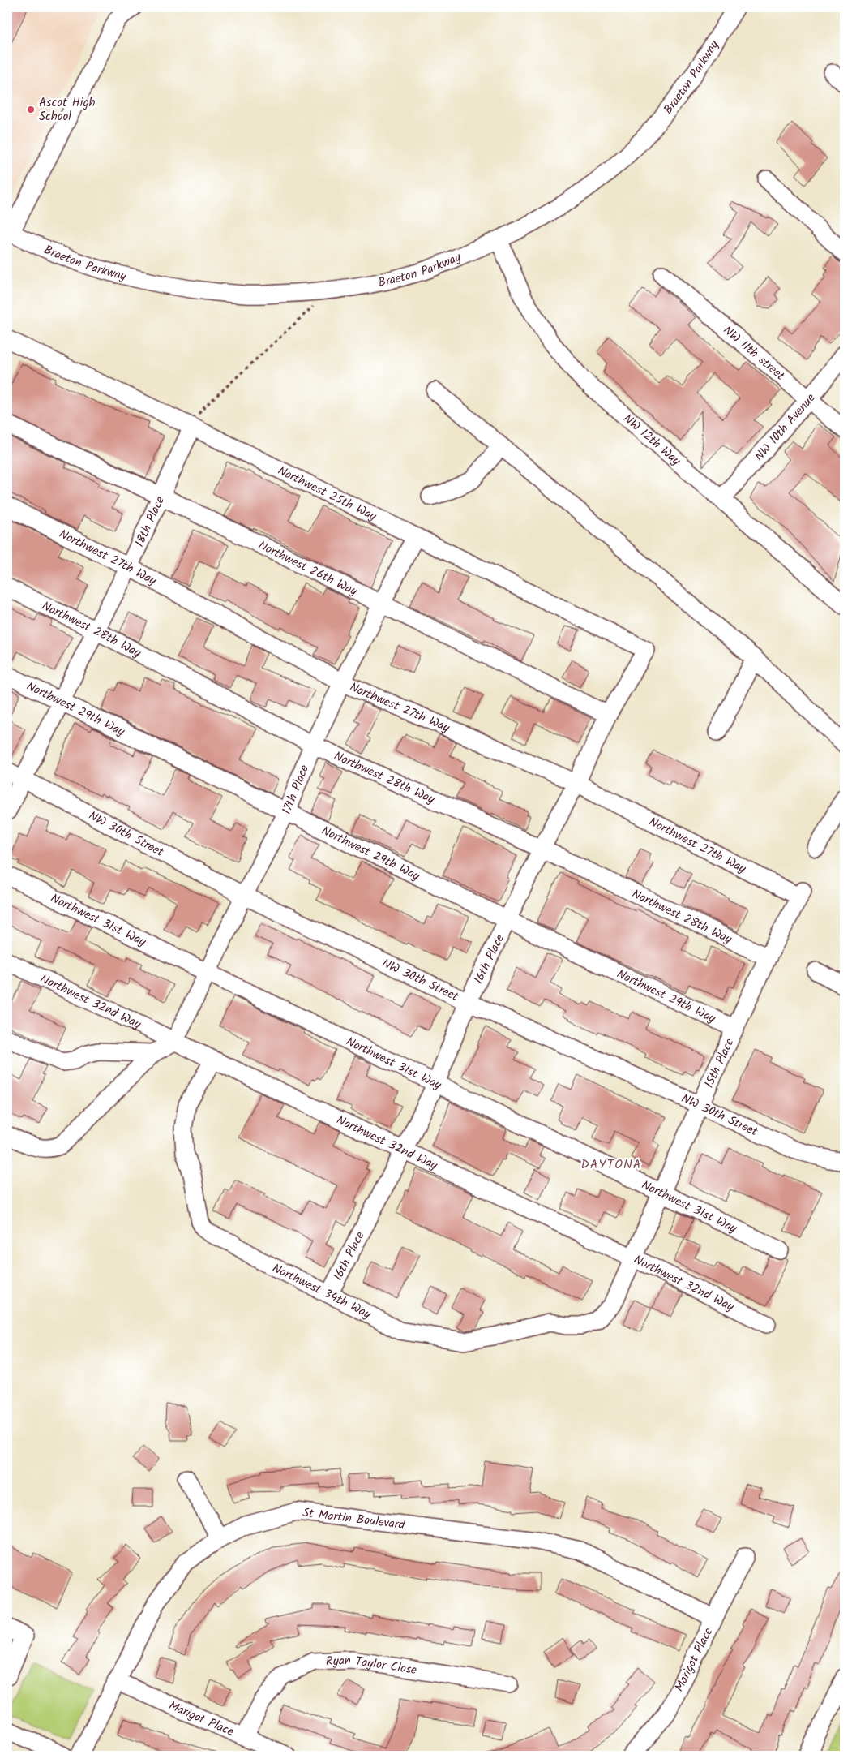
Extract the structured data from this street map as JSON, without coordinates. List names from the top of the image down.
{
  "streets": {
    "street": [
      "Braeton Parkway",
      "NW 11th street",
      "NW 10th Avenue",
      "NW 12th Way",
      "Northwest 25th Way",
      "18th Place",
      "Northwest 27th Way",
      "Northwest 26th Way",
      "Northwest 28th Way",
      "Northwest 29th Way",
      "17th Place",
      "NW 30th Street",
      "Northwest 31st Way",
      "16th Place",
      "Northwest 32nd Way",
      "15th Place",
      "Northwest 34th Way",
      "St Martin Boulevard",
      "Marigot Place",
      "Ryan Taylor Close"
    ]
  },
  "crossings": [
    ["Braeton Parkway", "NW 12th Way"],
    ["NW 11th street", "NW 10th Avenue"],
    ["NW 10th Avenue", "NW 12th Way"],
    ["Northwest 25th Way", "18th Place"],
    ["Northwest 25th Way", "17th Place"],
    ["Northwest 25th Way", "16th Place"],
    ["18th Place", "Northwest 27th Way"],
    ["18th Place", "Northwest 26th Way"],
    ["18th Place", "Northwest 28th Way"],
    ["18th Place", "Northwest 29th Way"],
    ["18th Place", "NW 30th Street"],
    ["Northwest 27th Way", "17th Place"],
    ["Northwest 27th Way", "16th Place"],
    ["Northwest 27th Way", "15th Place"],
    ["Northwest 26th Way", "17th Place"],
    ["Northwest 26th Way", "16th Place"],
    ["Northwest 28th Way", "17th Place"],
    ["Northwest 28th Way", "16th Place"],
    ["Northwest 28th Way", "15th Place"],
    ["Northwest 29th Way", "17th Place"],
    ["Northwest 29th Way", "16th Place"],
    ["Northwest 29th Way", "15th Place"],
    ["17th Place", "NW 30th Street"],
    ["17th Place", "Northwest 31st Way"],
    ["17th Place", "Northwest 32nd Way"],
    ["NW 30th Street", "16th Place"],
    ["NW 30th Street", "15th Place"],
    ["Northwest 31st Way", "16th Place"],
    ["Northwest 31st Way", "15th Place"],
    ["16th Place", "Northwest 32nd Way"],
    ["16th Place", "Northwest 34th Way"],
    ["Northwest 32nd Way", "15th Place"],
    ["Northwest 32nd Way", "Northwest 34th Way"],
    ["15th Place", "Northwest 34th Way"],
    ["St Martin Boulevard", "Marigot Place"],
    ["Marigot Place", "Ryan Taylor Close"]
  ],
  "districts": ["DAYTONA"],
  "places": ["Ascot High School"]
}
